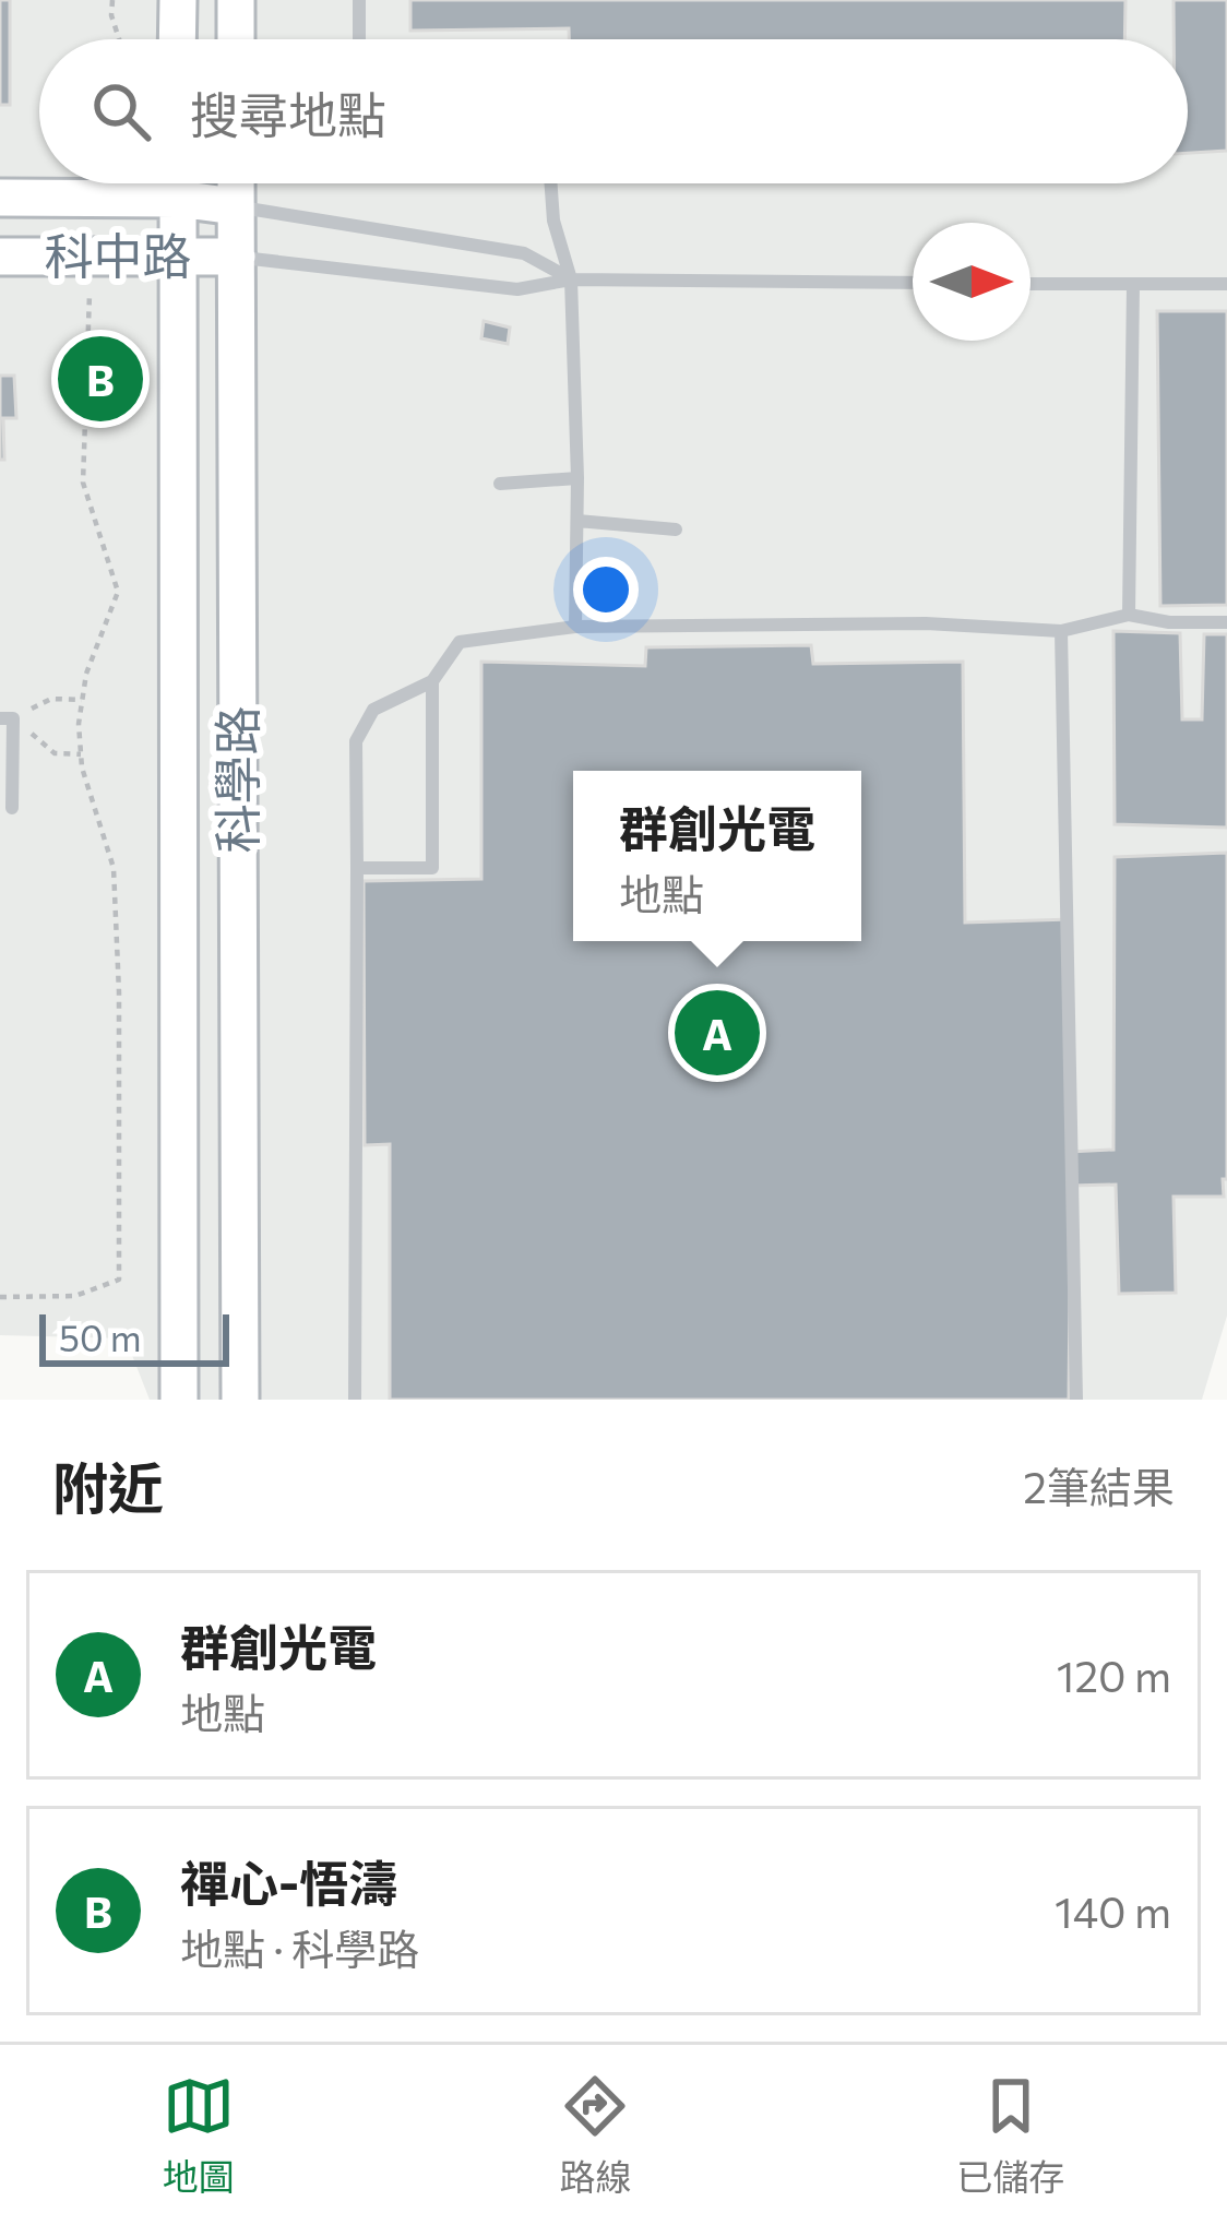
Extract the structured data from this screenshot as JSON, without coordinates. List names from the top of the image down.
{
  "streets": {
    "street": ["科中路", "科學路"]
  },
  "crossings": [
    ["科中路", "科學路"]
  ],
  "scale_bar": "50 m",
  "north": "right",
  "page": {
    "search": "搜尋地點",
    "pins": ["B", "A"],
    "popup": ["群創光電", "地點"],
    "scale": "50 m",
    "heading": ["附近", "2筆結果"],
    "list": [
      {
        "mark": "A",
        "name": "群創光電",
        "note": "地點",
        "value": "120 m"
      },
      {
        "mark": "B",
        "name": "禪心-悟濤",
        "note": "地點 · 科學路",
        "value": "140 m"
      }
    ],
    "nav": ["地圖", "路線", "已儲存"]
  }
}
